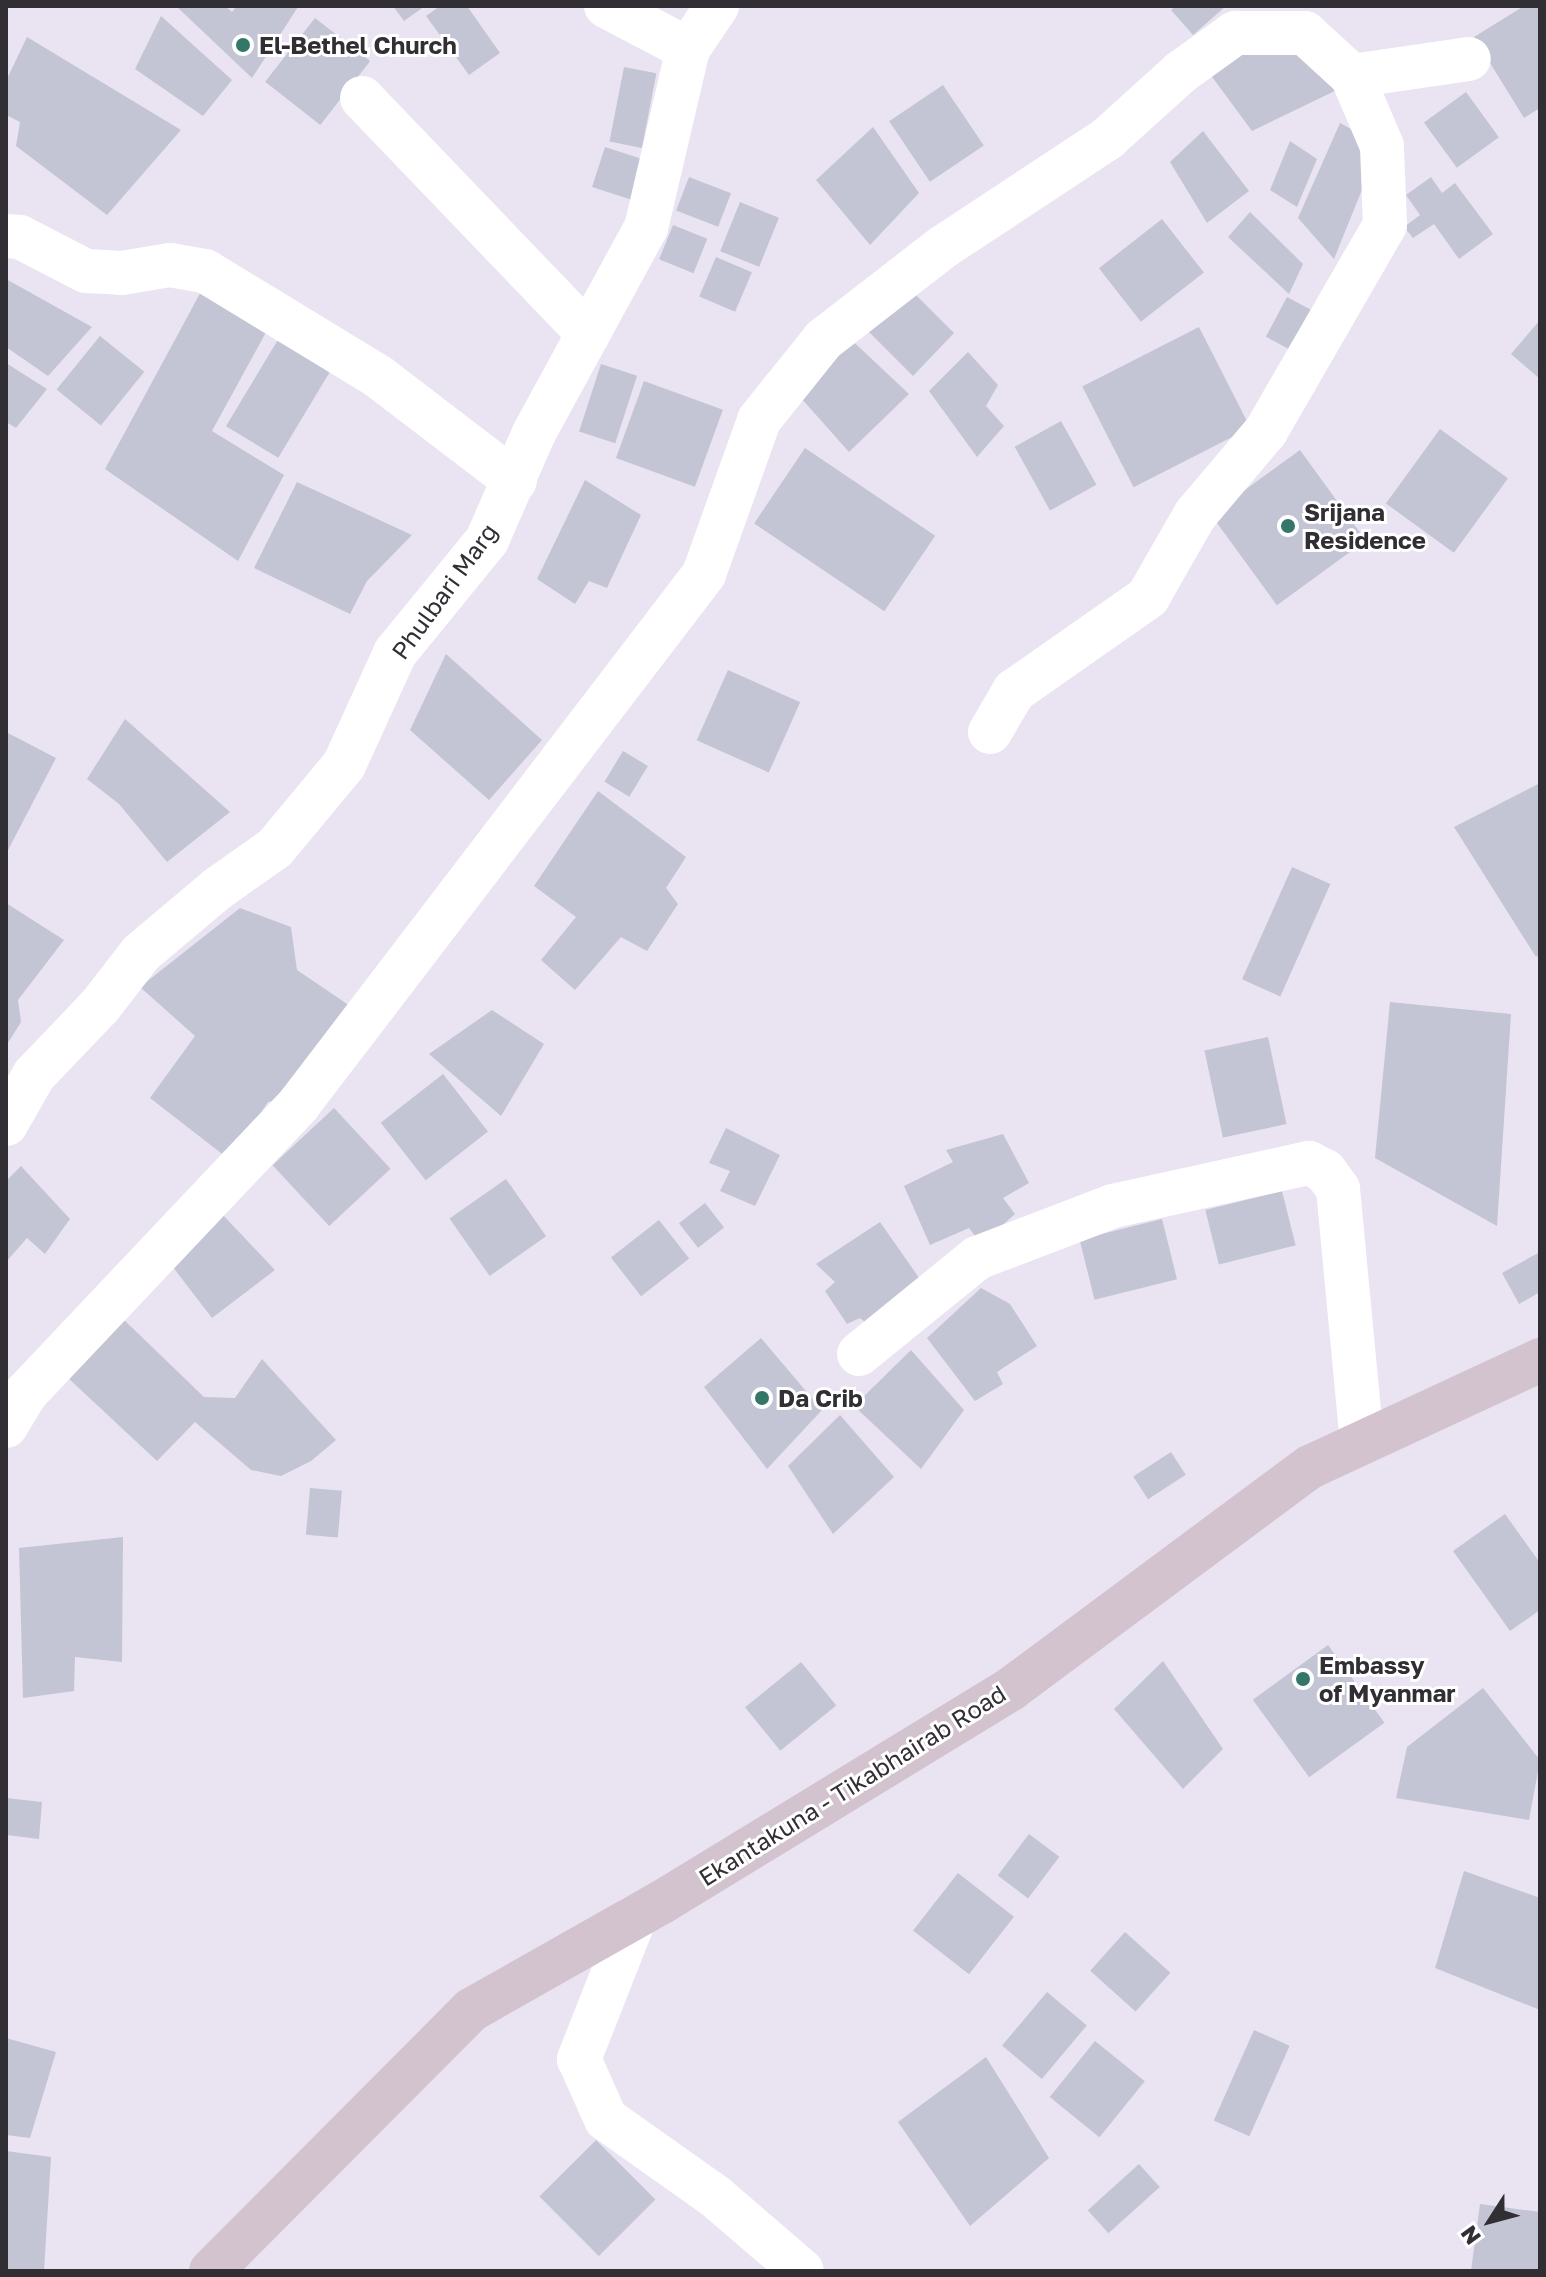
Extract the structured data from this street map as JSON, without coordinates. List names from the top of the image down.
{
  "streets": {
    "main road": ["Ekantakuna - Tikabhairab Road"],
    "street": ["Phulbari Marg"]
  },
  "places": [
    "El-Bethel Church",
    "Srijana Residence",
    "Da Crib",
    "Embassy of Myanmar"
  ],
  "north": "bottom left"
}
